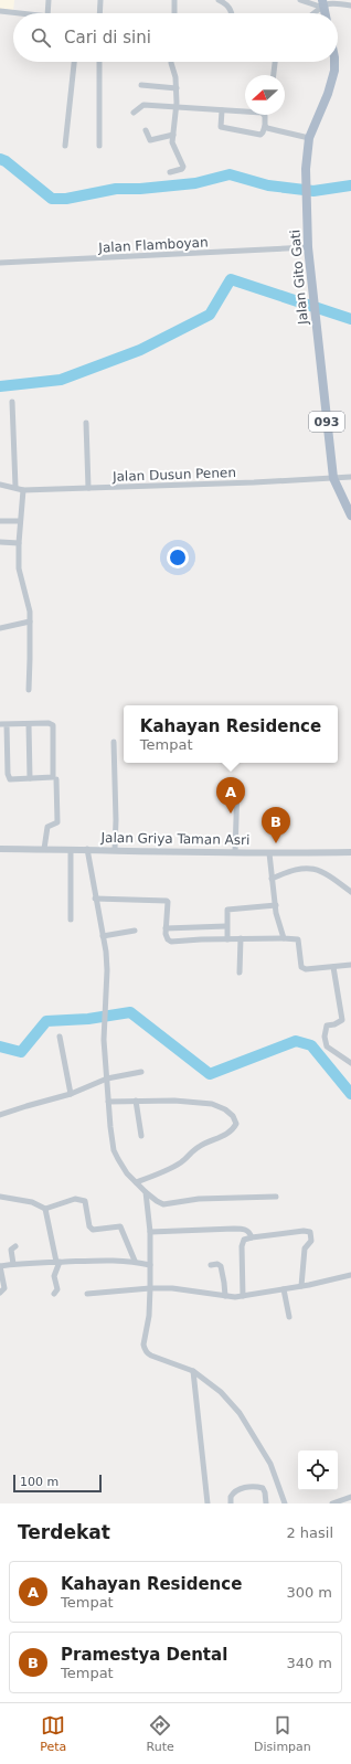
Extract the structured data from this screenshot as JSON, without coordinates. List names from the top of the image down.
{
  "streets": {
    "main road": ["Jalan Gito Gati", "093"],
    "street": ["Jalan Flamboyan", "Jalan Dusun Penen", "Jalan Griya Taman Asri"]
  },
  "crossings": [
    ["Jalan Flamboyan", "Jalan Gito Gati"],
    ["Jalan Gito Gati", "Jalan Dusun Penen"]
  ],
  "scale_bar": "100 m",
  "north": "left",
  "page": {
    "search": "Cari di sini",
    "popup": ["Kahayan Residence", "Tempat"],
    "pins": ["A", "B"],
    "scale": "100 m",
    "heading": ["Terdekat", "2 hasil"],
    "list": [
      {
        "mark": "A",
        "name": "Kahayan Residence",
        "note": "Tempat",
        "value": "300 m"
      },
      {
        "mark": "B",
        "name": "Pramestya Dental",
        "note": "Tempat",
        "value": "340 m"
      }
    ],
    "nav": ["Peta", "Rute", "Disimpan"]
  }
}
